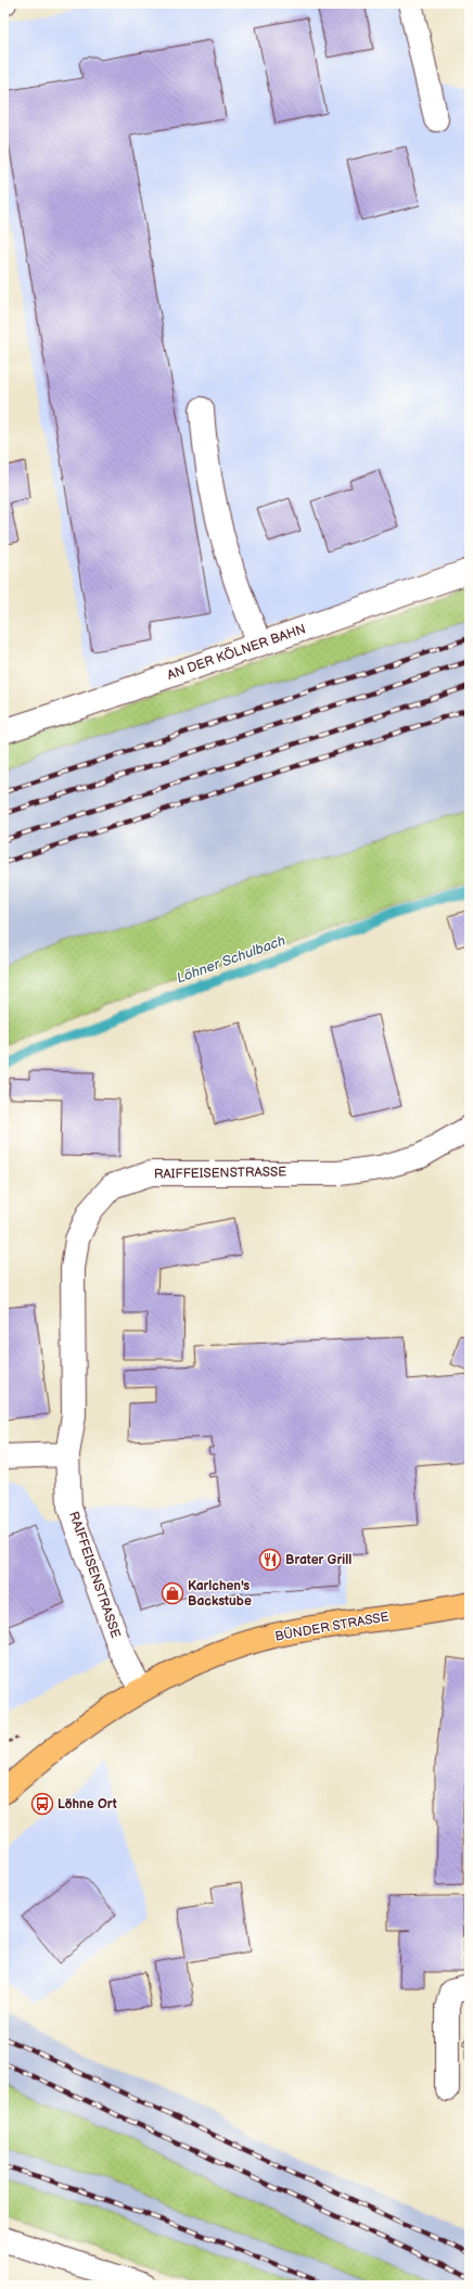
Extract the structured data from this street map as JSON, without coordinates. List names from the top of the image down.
{
  "streets": {
    "main road": ["BÜNDER STRASSE"],
    "street": ["AN DER KÖLNER BAHN", "RAIFFEISENSTRASSE"]
  },
  "crossings": [
    ["RAIFFEISENSTRASSE", "BÜNDER STRASSE"]
  ],
  "water": ["Löhner Schulbach"],
  "places": {
    "restaurant": ["Brater Grill"],
    "shop": ["Karlchen's Backstube"],
    "bus stop": ["Löhne Ort"]
  }
}
